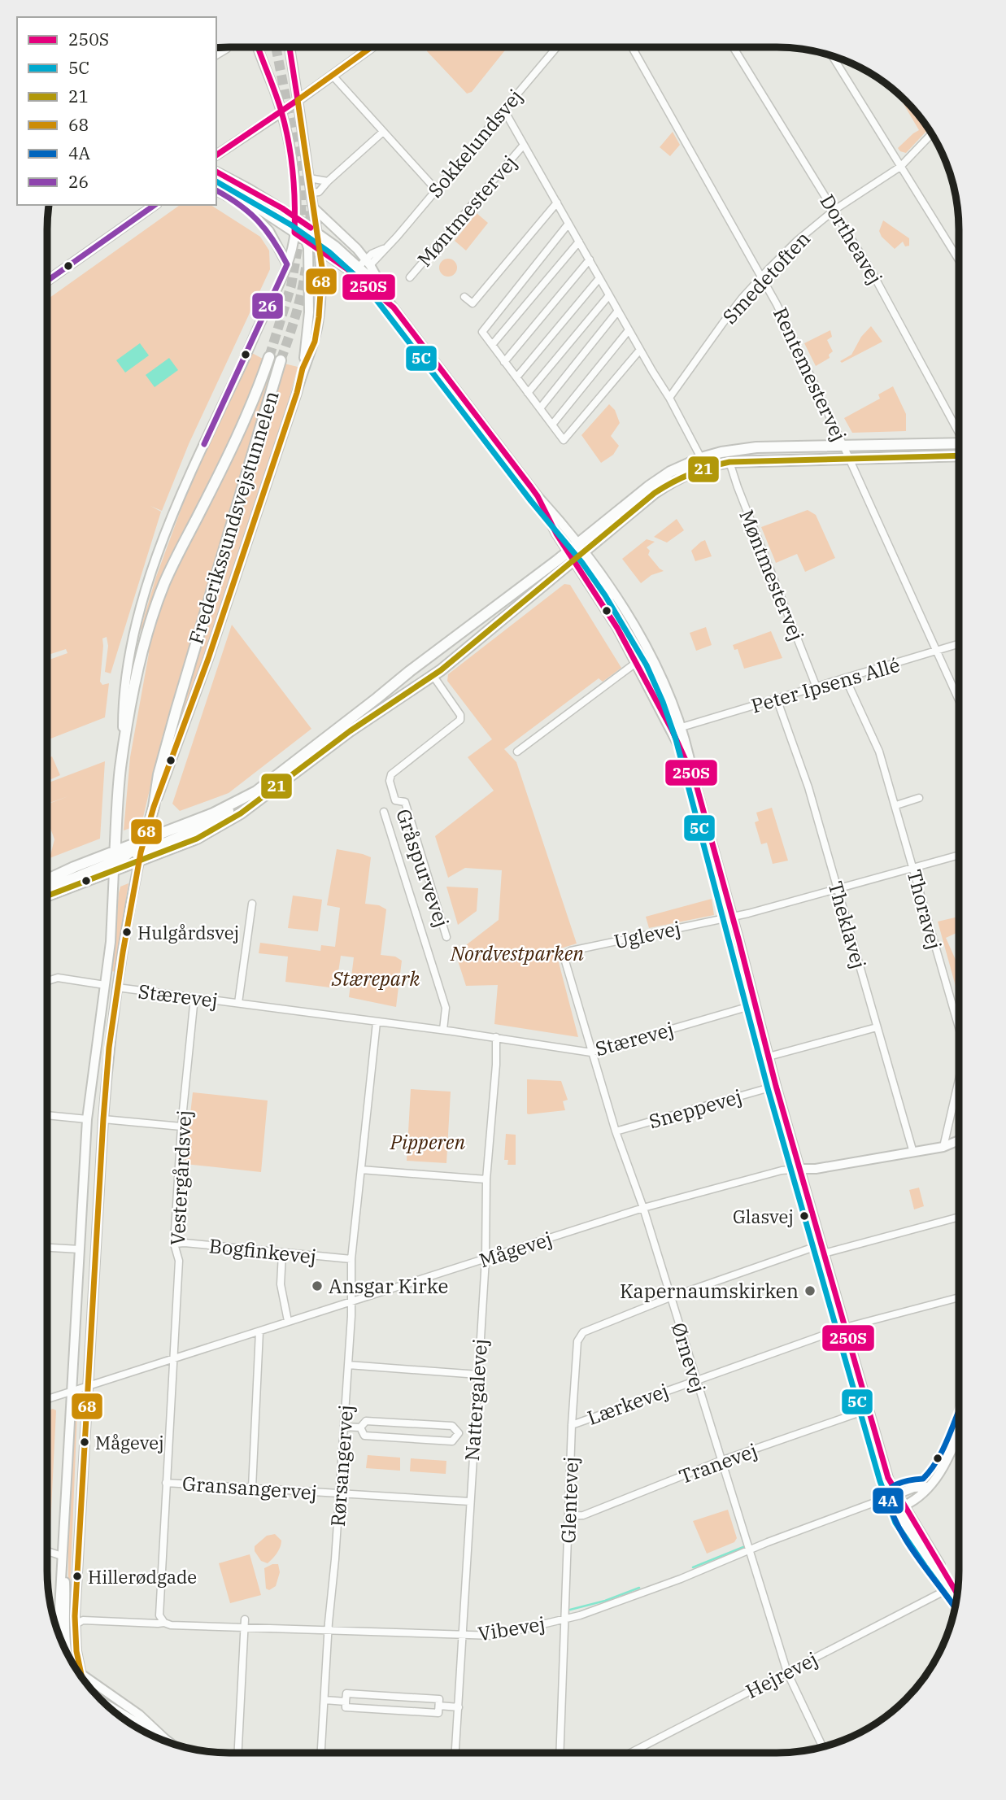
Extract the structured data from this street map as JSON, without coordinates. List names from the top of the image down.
{
  "streets": {
    "main road": ["Frederikssundsvejstunnelen"],
    "street": [
      "Sokkelundsvej",
      "Møntmestervej",
      "Dortheavej",
      "Smedetoften",
      "Rentemestervej",
      "Peter Ipsens Allé",
      "Gråspurvevej",
      "Thoravej",
      "Theklavej",
      "Uglevej",
      "Stærevej",
      "Sneppevej",
      "Vestergårdsvej",
      "Mågevej",
      "Bogfinkevej",
      "Ørnevej",
      "Nattergalevej",
      "Lærkevej",
      "Tranevej",
      "Rørsangervej",
      "Gransangervej",
      "Glentevej",
      "Vibevej",
      "Hejrevej"
    ]
  },
  "crossings": [
    ["Sokkelundsvej", "Møntmestervej"],
    ["Møntmestervej", "Smedetoften"],
    ["Møntmestervej", "Peter Ipsens Allé"],
    ["Dortheavej", "Smedetoften"],
    ["Smedetoften", "Rentemestervej"],
    ["Rentemestervej", "Peter Ipsens Allé"],
    ["Peter Ipsens Allé", "Thoravej"],
    ["Peter Ipsens Allé", "Theklavej"],
    ["Thoravej", "Uglevej"],
    ["Theklavej", "Uglevej"],
    ["Uglevej", "Ørnevej"],
    ["Stærevej", "Vestergårdsvej"],
    ["Stærevej", "Ørnevej"],
    ["Stærevej", "Nattergalevej"],
    ["Stærevej", "Rørsangervej"],
    ["Sneppevej", "Ørnevej"],
    ["Vestergårdsvej", "Mågevej"],
    ["Vestergårdsvej", "Bogfinkevej"],
    ["Vestergårdsvej", "Gransangervej"],
    ["Vestergårdsvej", "Vibevej"],
    ["Mågevej", "Ørnevej"],
    ["Mågevej", "Nattergalevej"],
    ["Mågevej", "Rørsangervej"],
    ["Bogfinkevej", "Rørsangervej"],
    ["Ørnevej", "Lærkevej"],
    ["Ørnevej", "Tranevej"],
    ["Ørnevej", "Glentevej"],
    ["Ørnevej", "Vibevej"],
    ["Ørnevej", "Hejrevej"],
    ["Nattergalevej", "Gransangervej"],
    ["Nattergalevej", "Vibevej"],
    ["Lærkevej", "Glentevej"],
    ["Tranevej", "Glentevej"],
    ["Rørsangervej", "Gransangervej"],
    ["Rørsangervej", "Vibevej"],
    ["Glentevej", "Vibevej"]
  ],
  "parks": ["Nordvestparken", "Stærepark", "Pipperen"],
  "places": [
    "Hulgårdsvej",
    "Glasvej",
    "Ansgar Kirke",
    "Kapernaumskirken",
    "Mågevej",
    "Hillerødgade"
  ],
  "lines": [
    "transit line 250S",
    "transit line 68",
    "transit line 5C",
    "transit line 26",
    "transit line 21",
    "transit line 4A"
  ],
  "legend": [
    "250S",
    "5C",
    "21",
    "68",
    "4A",
    "26"
  ]
}
